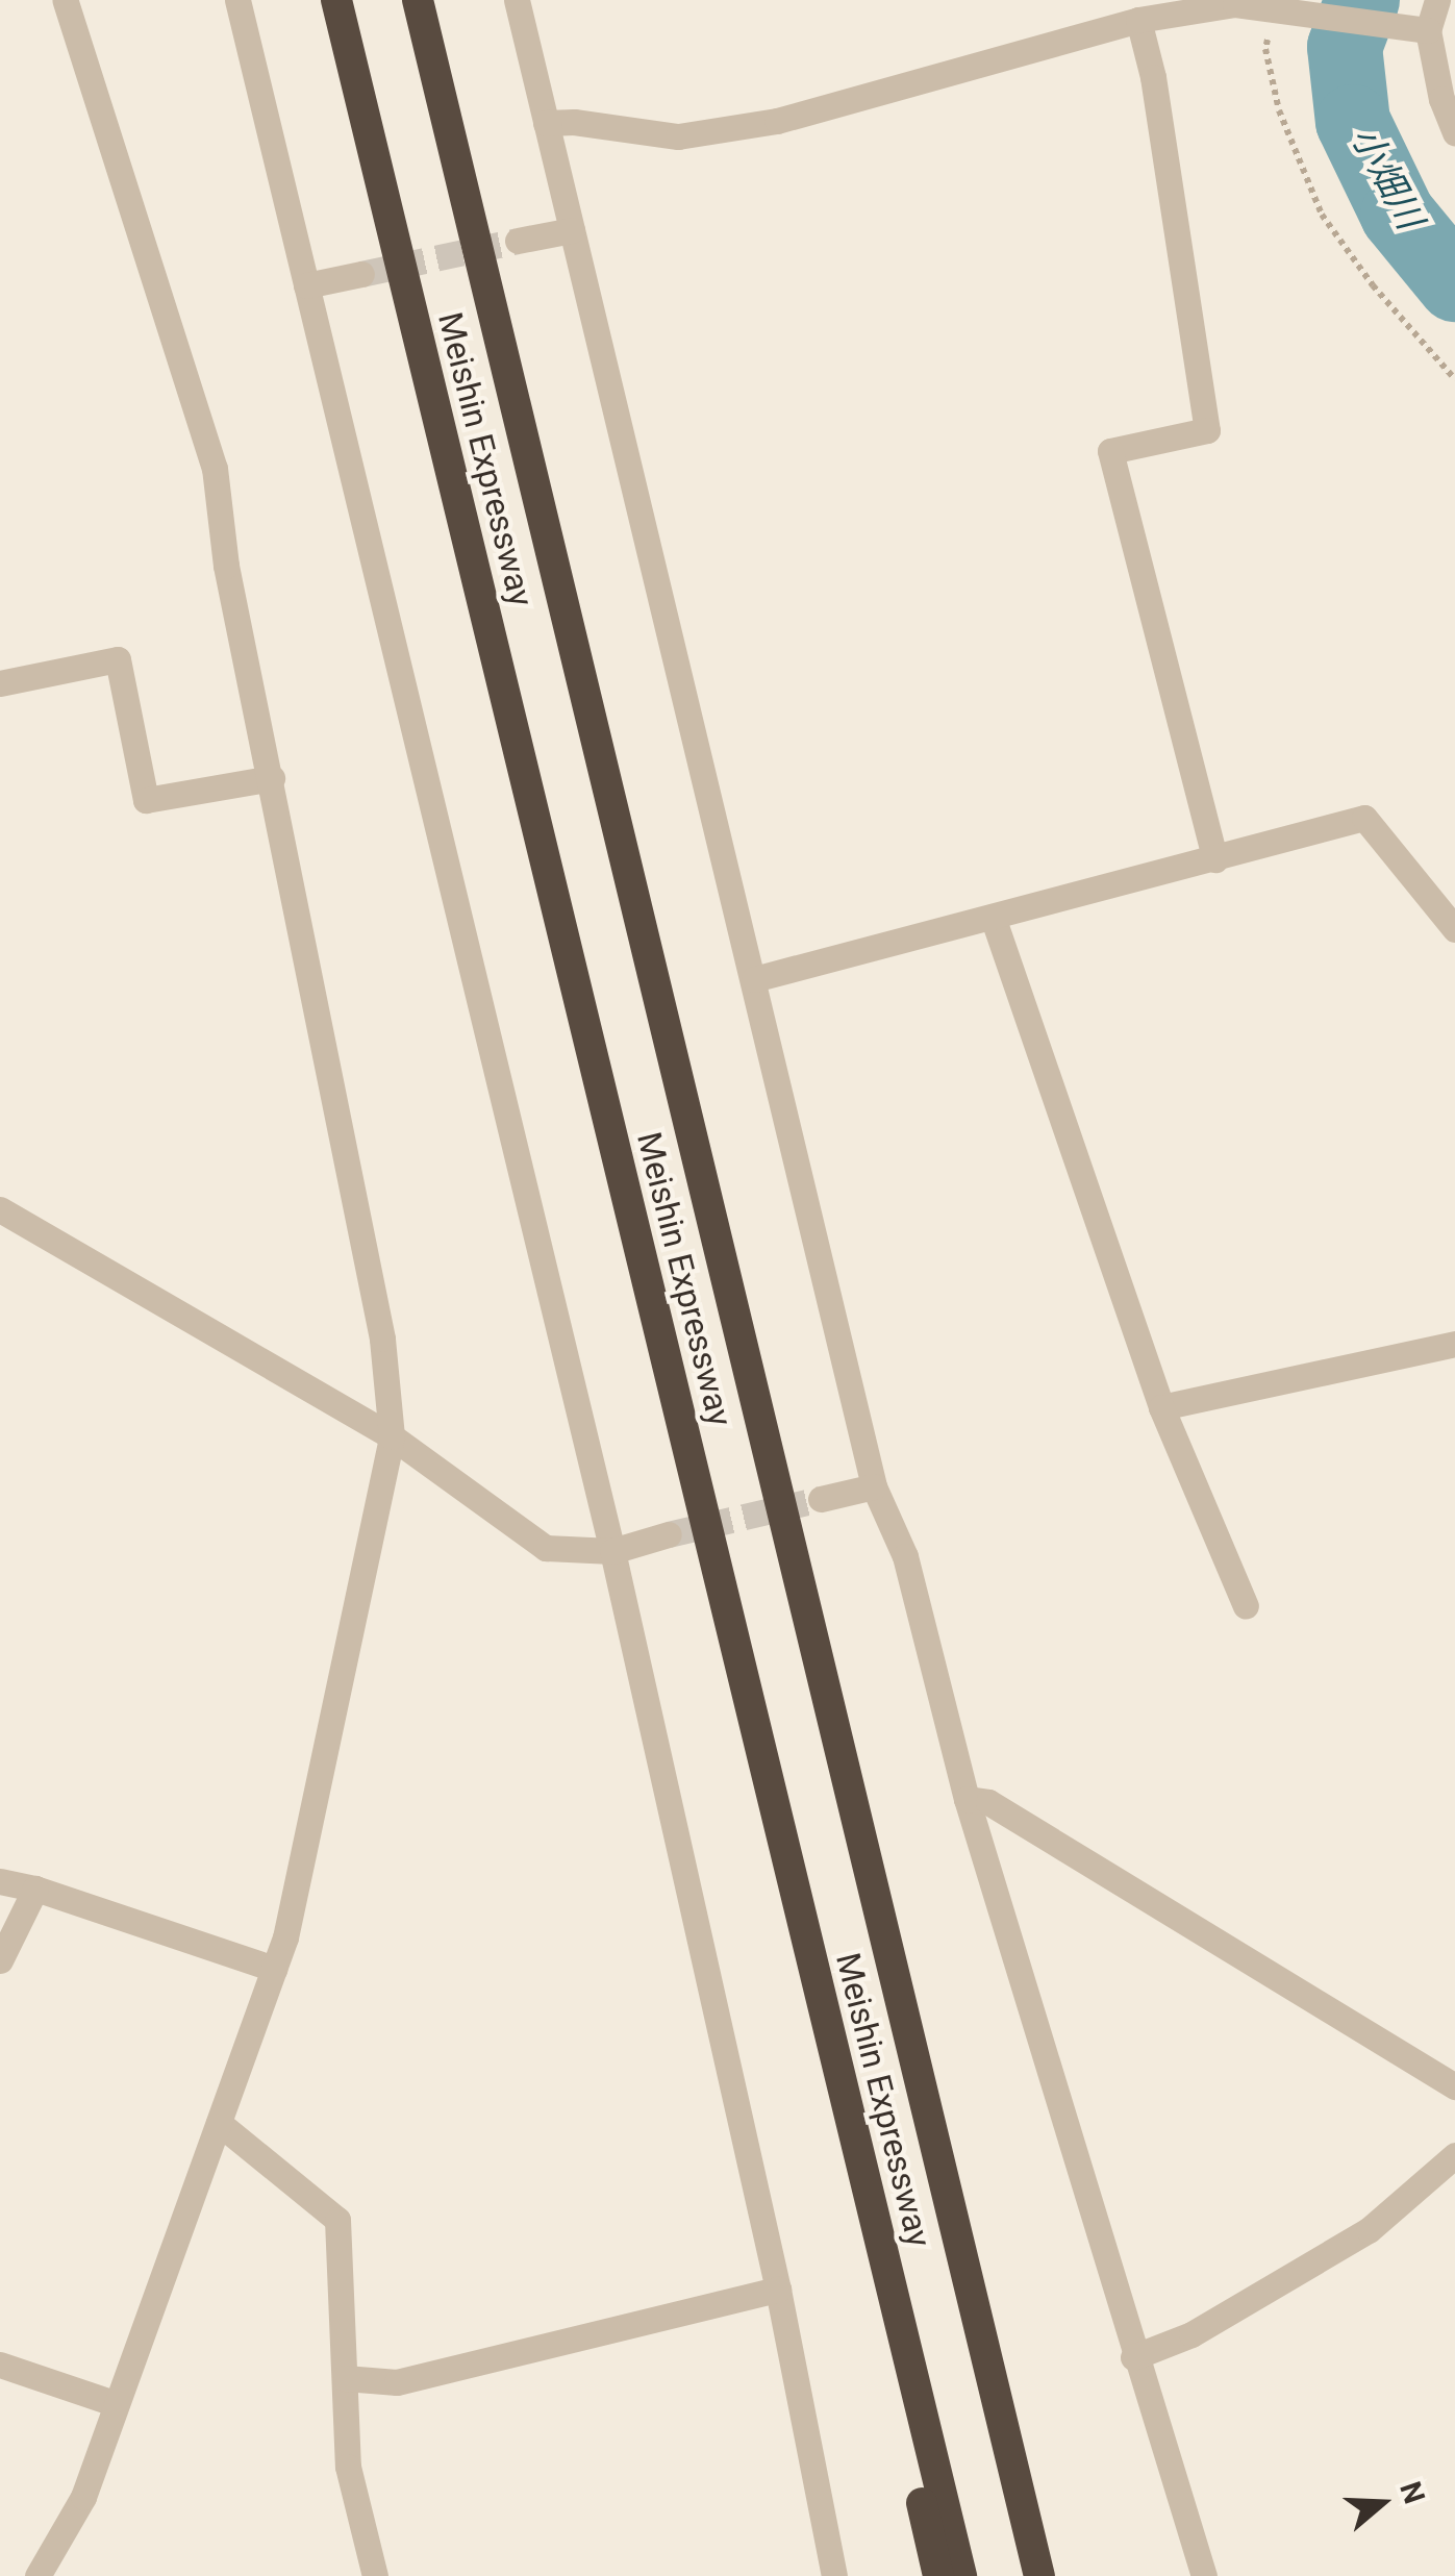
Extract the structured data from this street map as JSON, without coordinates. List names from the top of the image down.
{
  "streets": {
    "highway": ["Meishin Expressway"]
  },
  "water": ["小畑川"],
  "north": "right"
}
